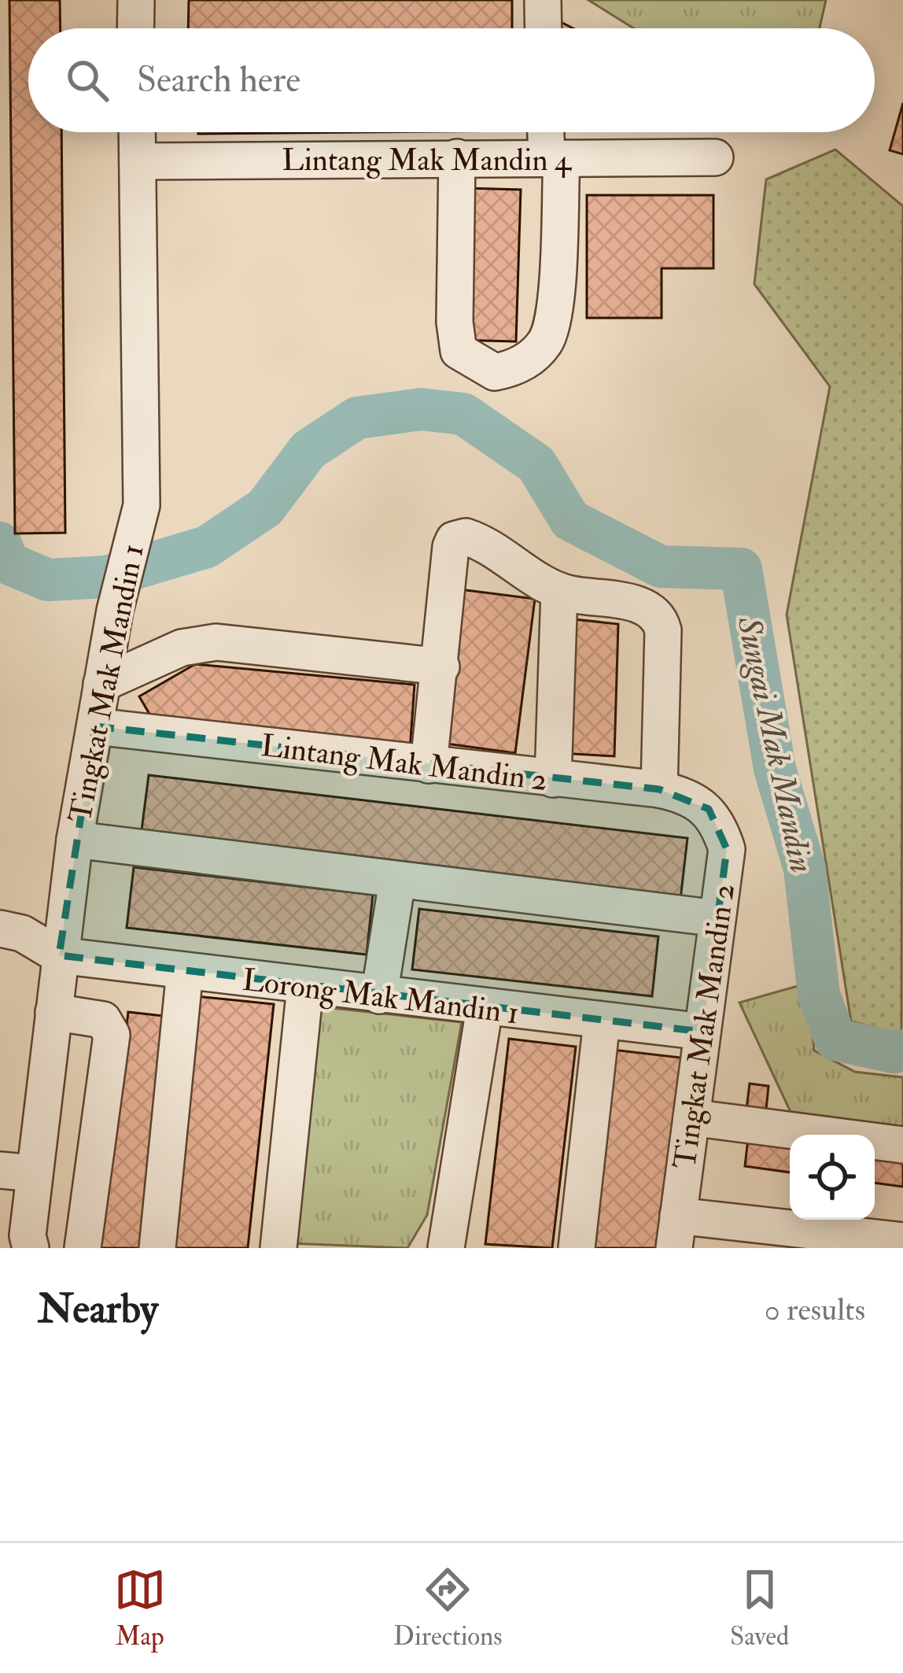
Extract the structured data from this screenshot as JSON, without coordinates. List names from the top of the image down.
{
  "streets": {
    "street": [
      "Lintang Mak Mandin 4",
      "Tingkat Mak Mandin 1",
      "Lintang Mak Mandin 2",
      "Lorong Mak Mandin 1",
      "Tingkat Mak Mandin 2"
    ]
  },
  "crossings": [
    ["Lintang Mak Mandin 4", "Tingkat Mak Mandin 1"],
    ["Tingkat Mak Mandin 1", "Lintang Mak Mandin 2"],
    ["Tingkat Mak Mandin 1", "Lorong Mak Mandin 1"],
    ["Lintang Mak Mandin 2", "Tingkat Mak Mandin 2"],
    ["Lorong Mak Mandin 1", "Tingkat Mak Mandin 2"]
  ],
  "water": ["Sungai Mak Mandin"],
  "page": {
    "search": "Search here",
    "heading": ["Nearby", "0 results"],
    "nav": ["Map", "Directions", "Saved"]
  }
}
